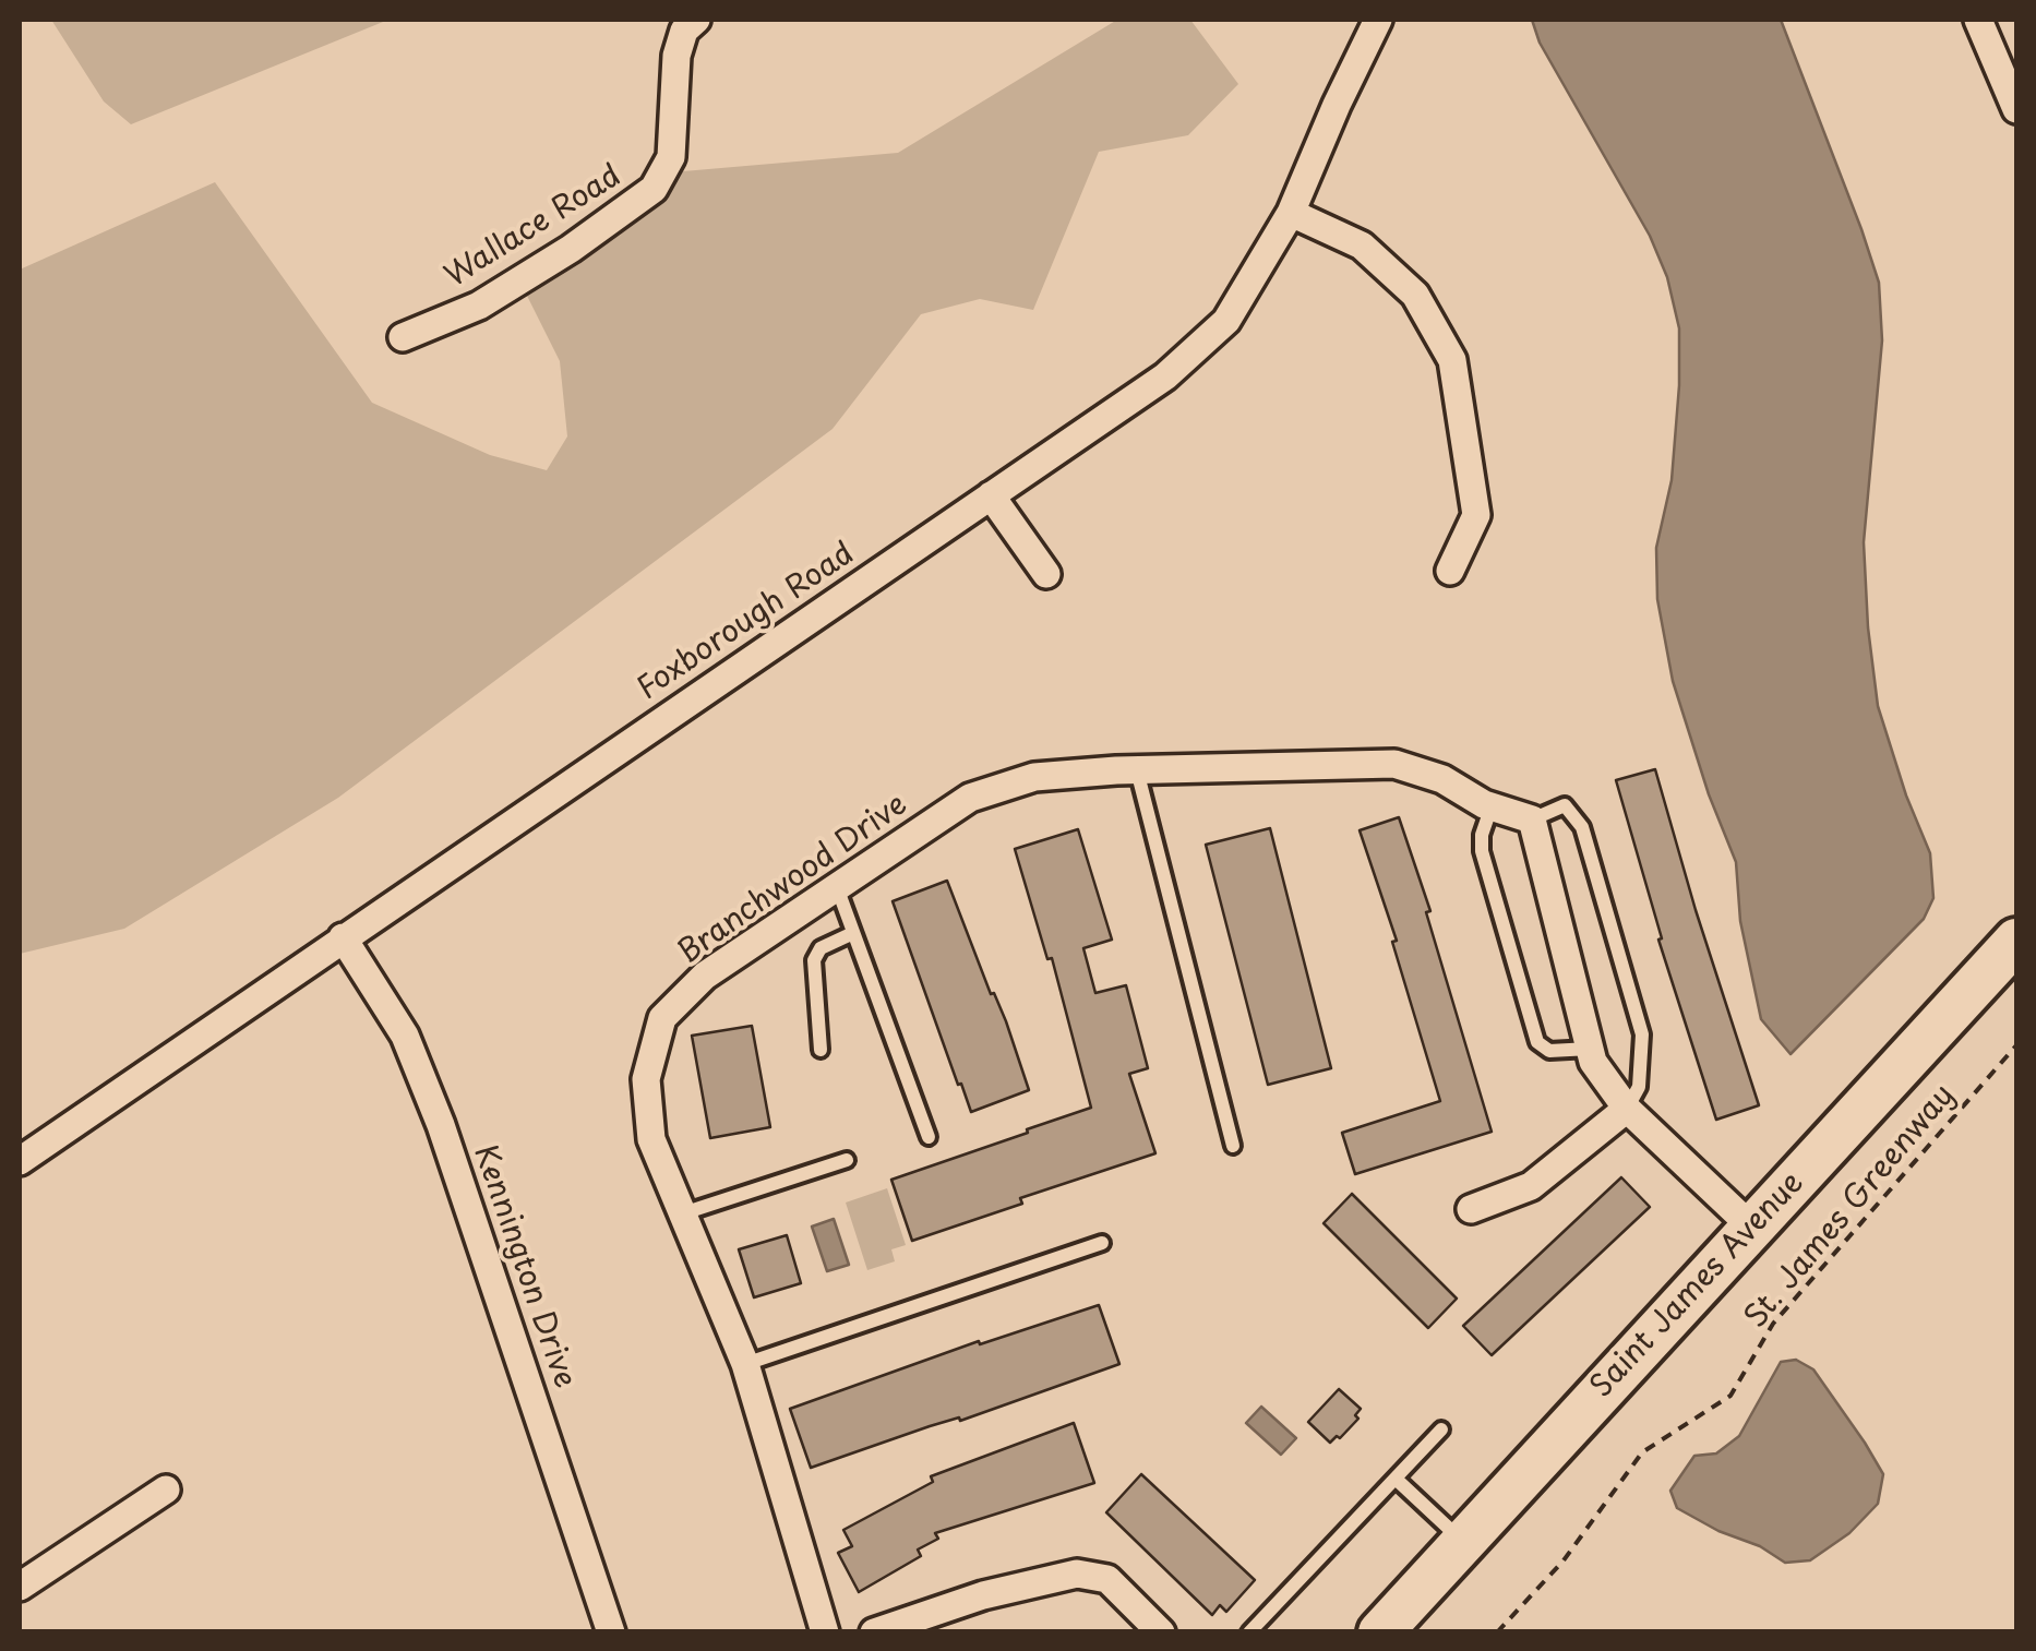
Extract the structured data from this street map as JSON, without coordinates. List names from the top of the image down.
{
  "streets": {
    "main road": ["Saint James Avenue"],
    "street": [
      "Wallace Road",
      "Foxborough Road",
      "Branchwood Drive",
      "Kennington Drive"
    ],
    "path": ["St. James Greenway"]
  },
  "crossings": [
    ["Foxborough Road", "Kennington Drive"]
  ]
}
